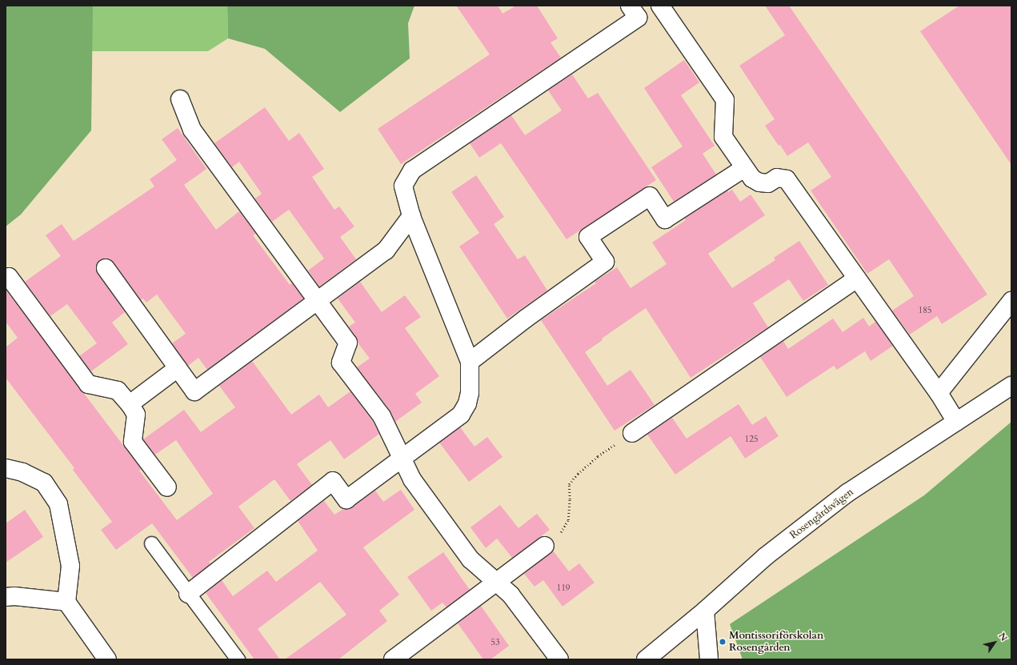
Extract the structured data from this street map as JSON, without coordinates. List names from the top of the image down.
{
  "streets": {
    "street": ["Rosengårdsvägen"]
  },
  "places": ["Montissoriförskolan Rosengården"],
  "house_numbers": [
    "185",
    "125",
    "119",
    "53"
  ],
  "north": "top right"
}
